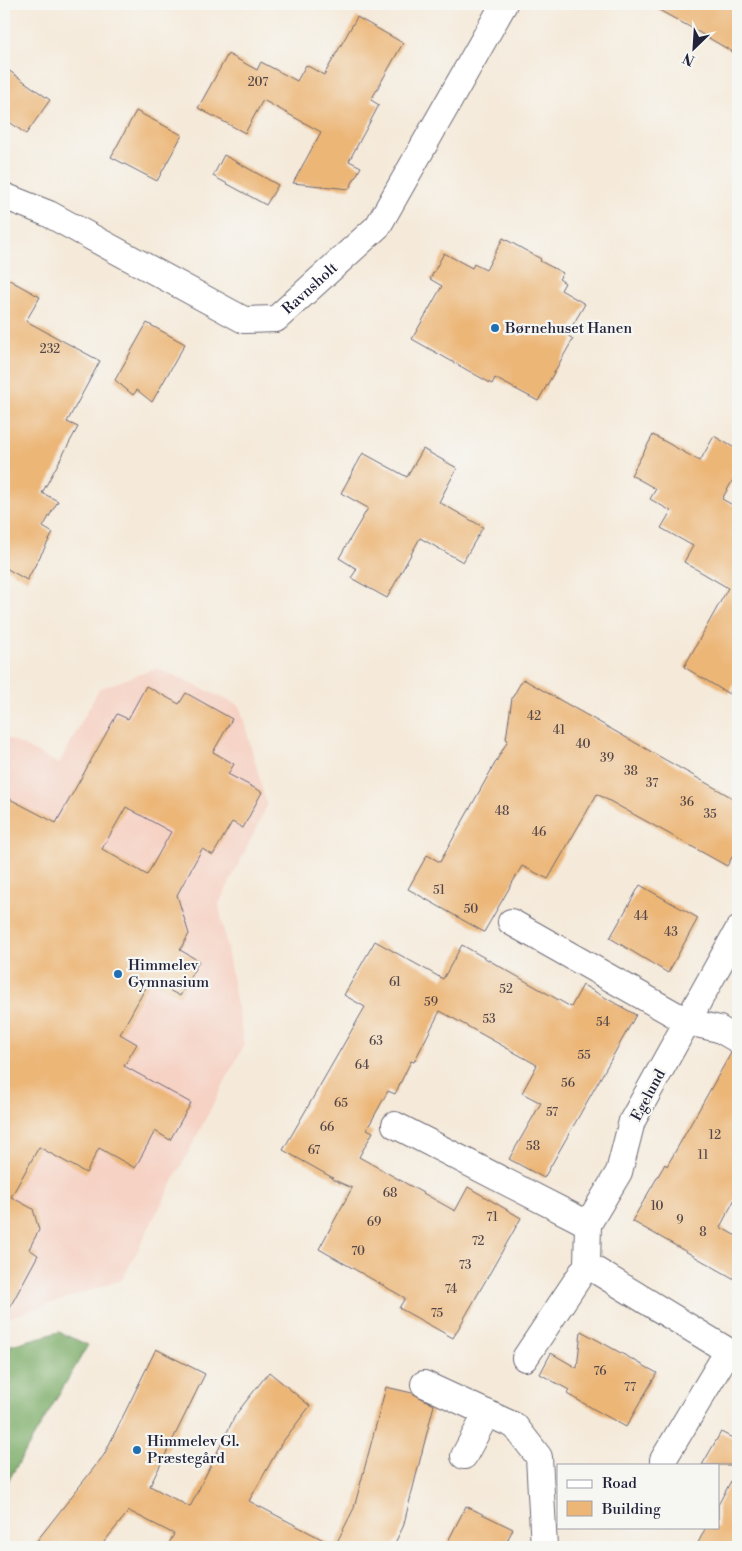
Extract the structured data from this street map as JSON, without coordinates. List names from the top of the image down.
{
  "streets": {
    "street": ["Ravnsholt", "Egelund"]
  },
  "places": ["Børnehuset Hanen", "Himmelev Gymnasium", "Himmelev Gl. Præstegård"],
  "house_numbers": [
    "207",
    "232",
    "42",
    "41",
    "40",
    "39",
    "38",
    "37",
    "36",
    "48",
    "35",
    "46",
    "51",
    "50",
    "44",
    "43",
    "61",
    "52",
    "59",
    "53",
    "54",
    "63",
    "55",
    "64",
    "56",
    "65",
    "57",
    "66",
    "12",
    "58",
    "67",
    "11",
    "68",
    "10",
    "71",
    "9",
    "69",
    "8",
    "72",
    "70",
    "73",
    "74",
    "75",
    "76",
    "77"
  ],
  "legend": ["Road", "Building"],
  "north": "bottom left"
}
